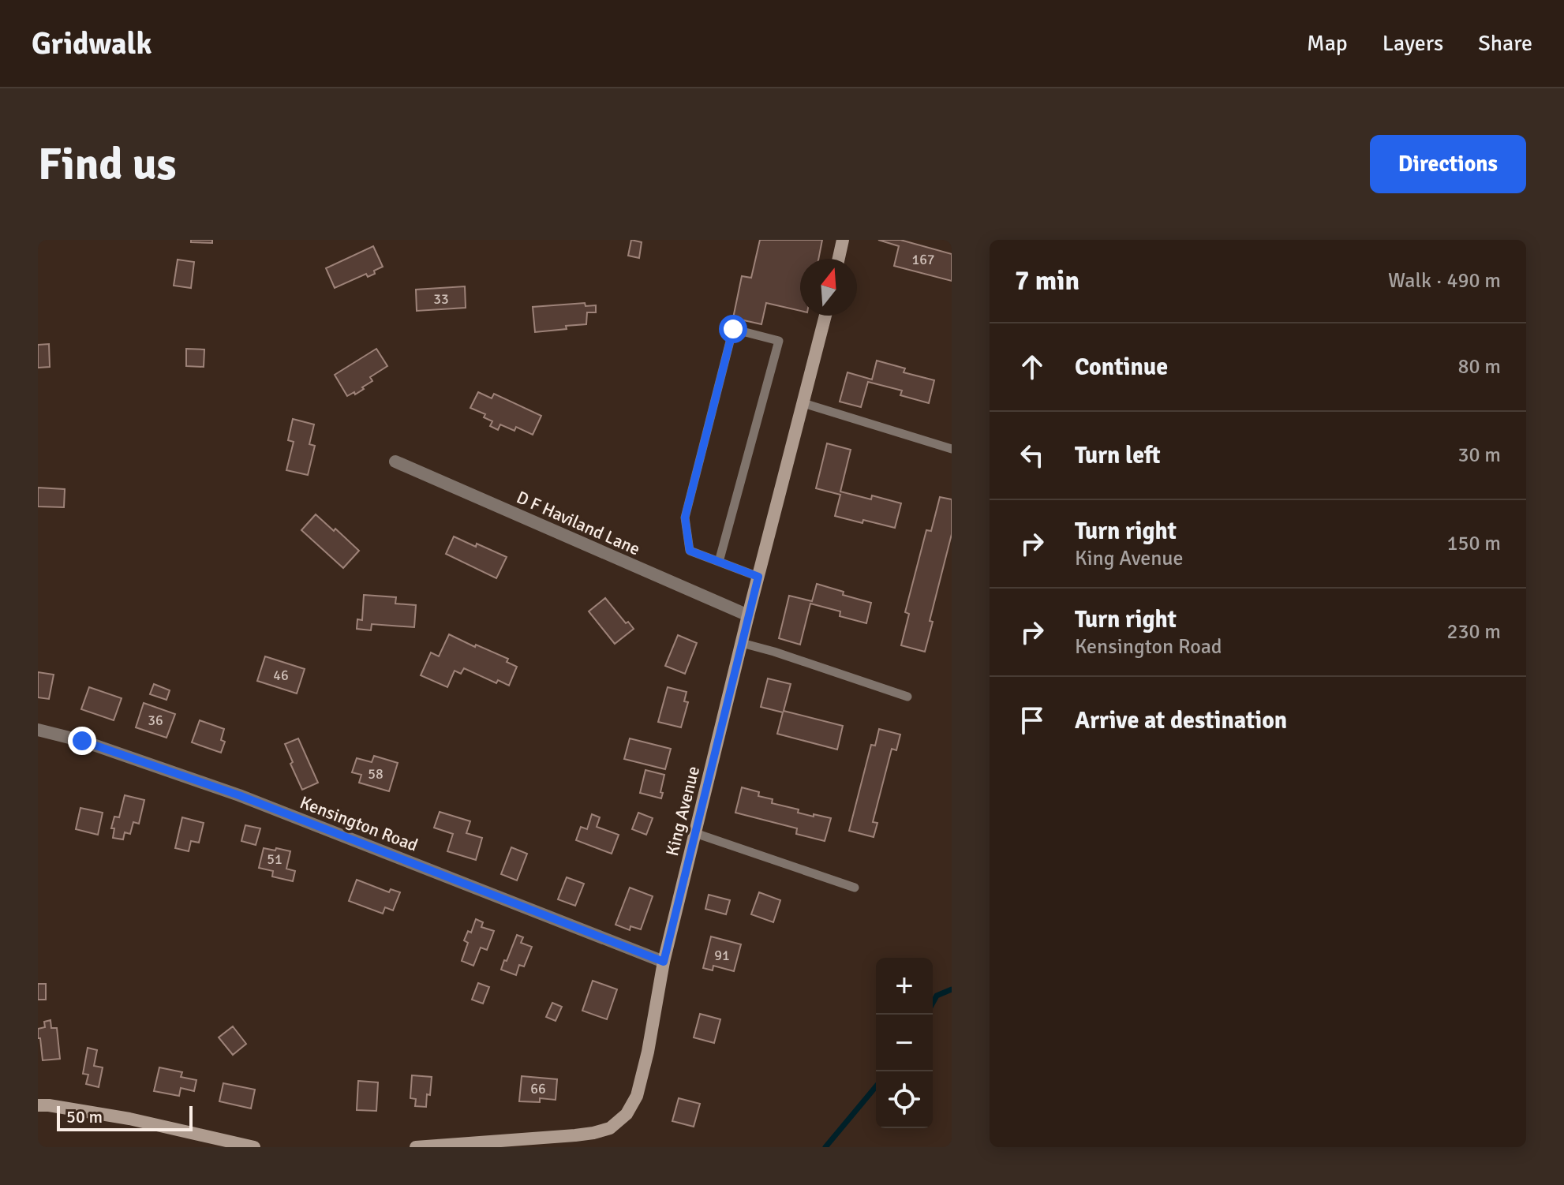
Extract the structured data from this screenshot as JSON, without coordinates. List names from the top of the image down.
{
  "streets": {
    "street": ["D F Haviland Lane", "King Avenue", "Kensington Road"]
  },
  "crossings": [
    ["D F Haviland Lane", "King Avenue"],
    ["King Avenue", "Kensington Road"]
  ],
  "house_numbers": [
    "167",
    "33",
    "46",
    "36",
    "58",
    "51",
    "91",
    "66"
  ],
  "scale_bar": "50 m",
  "north": "top",
  "page": {
    "header": "Gridwalk",
    "nav": ["Map", "Layers", "Share"],
    "buttons": "Directions",
    "title": "Find us",
    "heading": ["7 min", "Walk · 490 m"],
    "list": [
      ["Continue", "80 m"],
      ["Turn left", "30 m"],
      ["Turn right", "King Avenue", "150 m"],
      ["Turn right", "Kensington Road", "230 m"],
      "Arrive at destination"
    ],
    "map_buttons": ["+", "−"],
    "scale": "50 m"
  }
}
